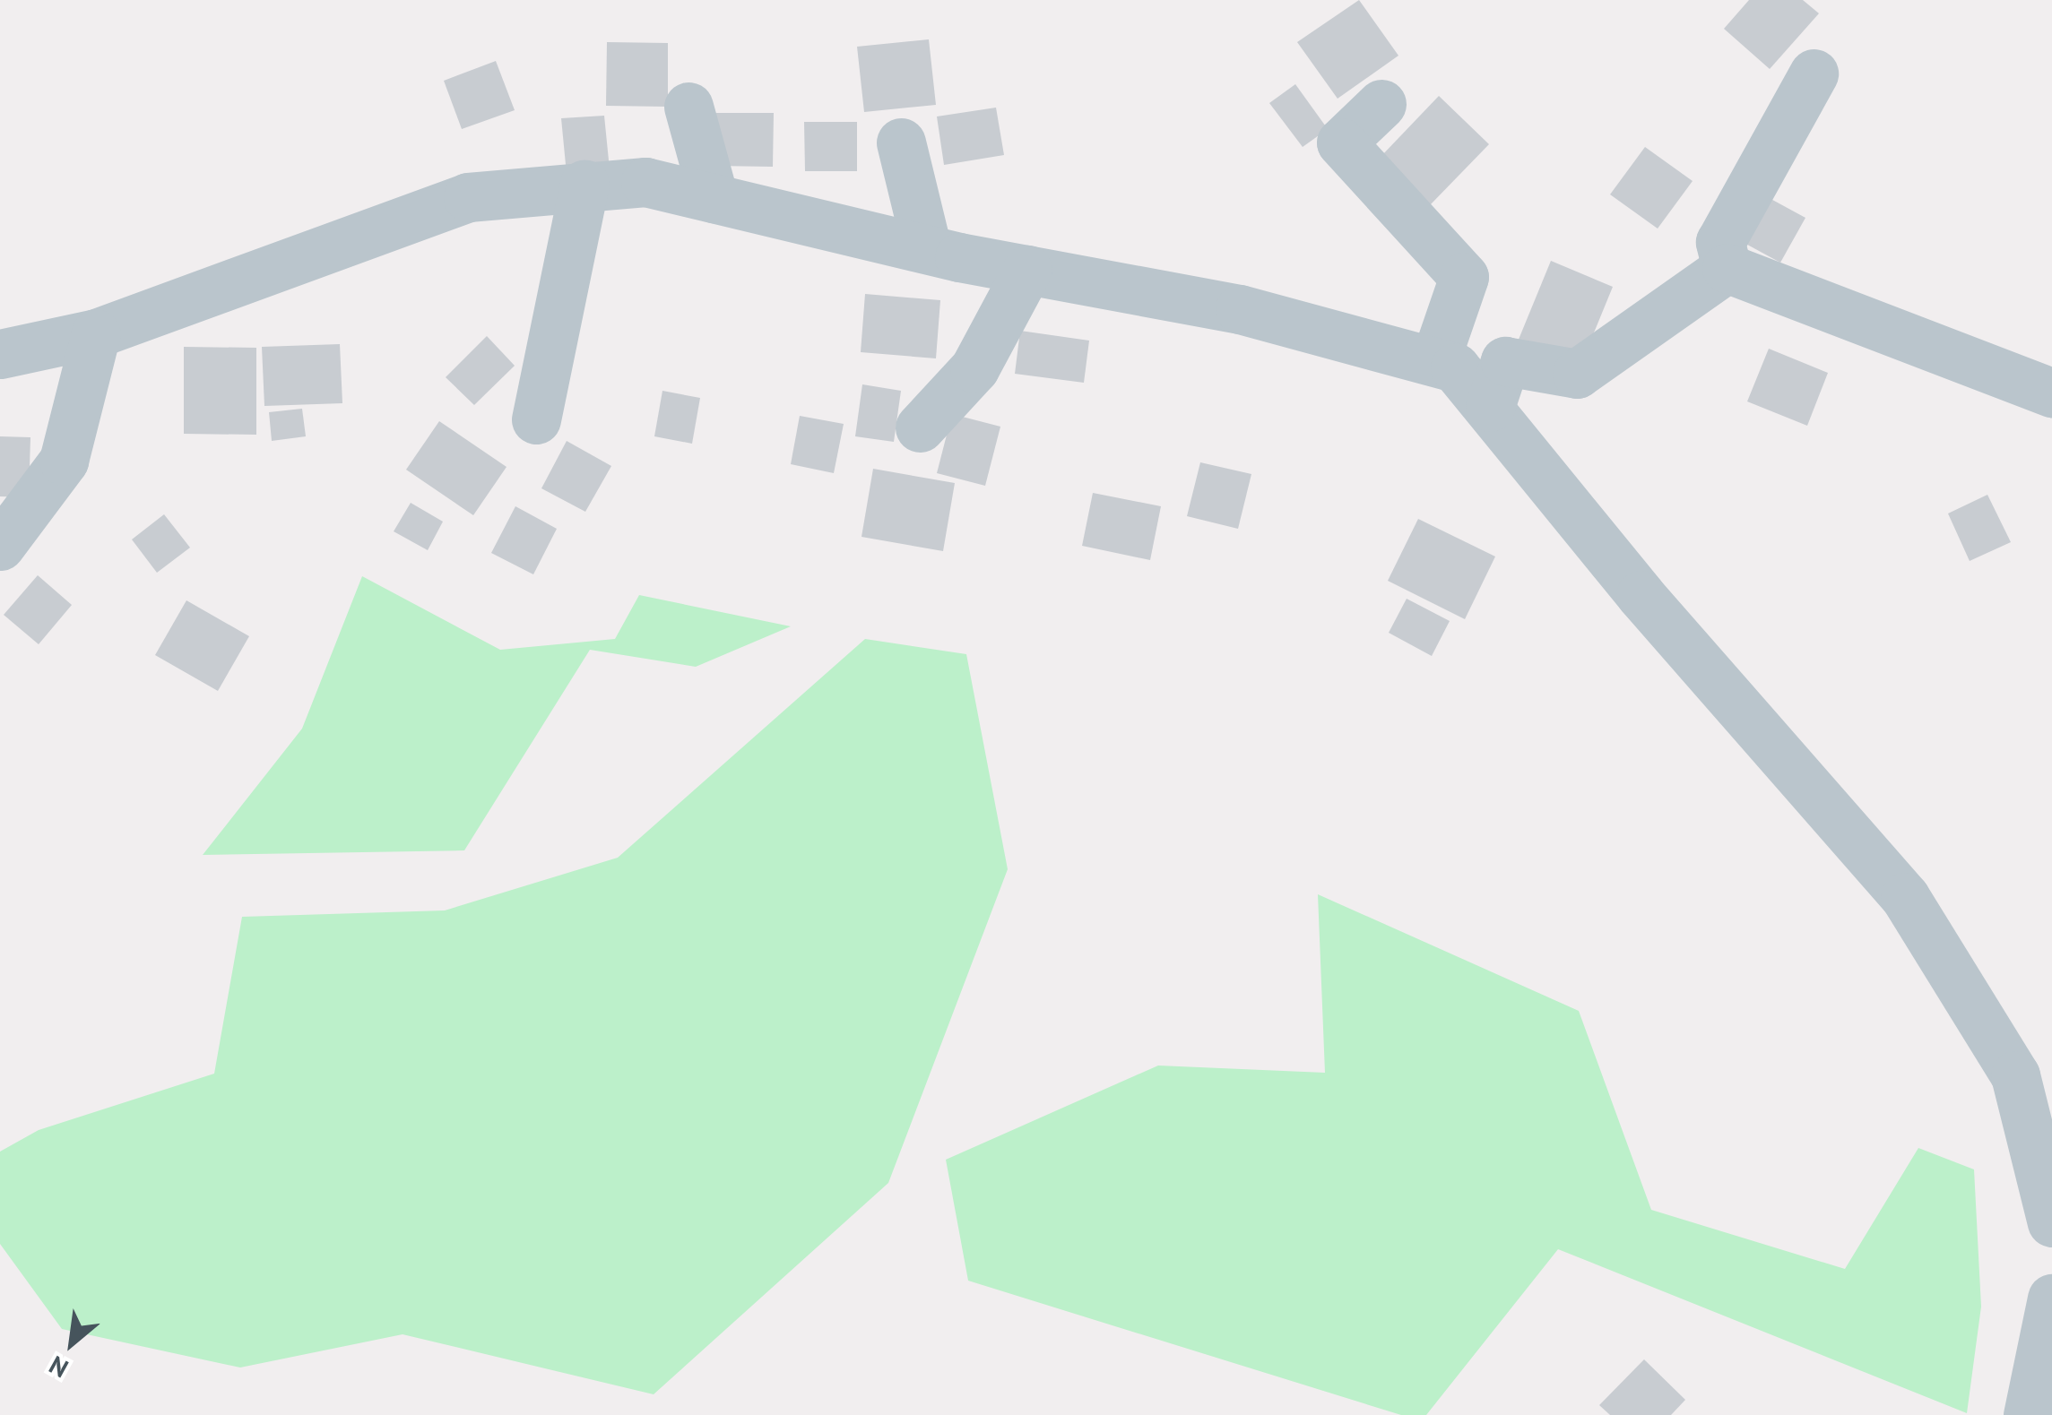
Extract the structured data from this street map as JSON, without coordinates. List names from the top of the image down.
{
  "north": "bottom left"
}
